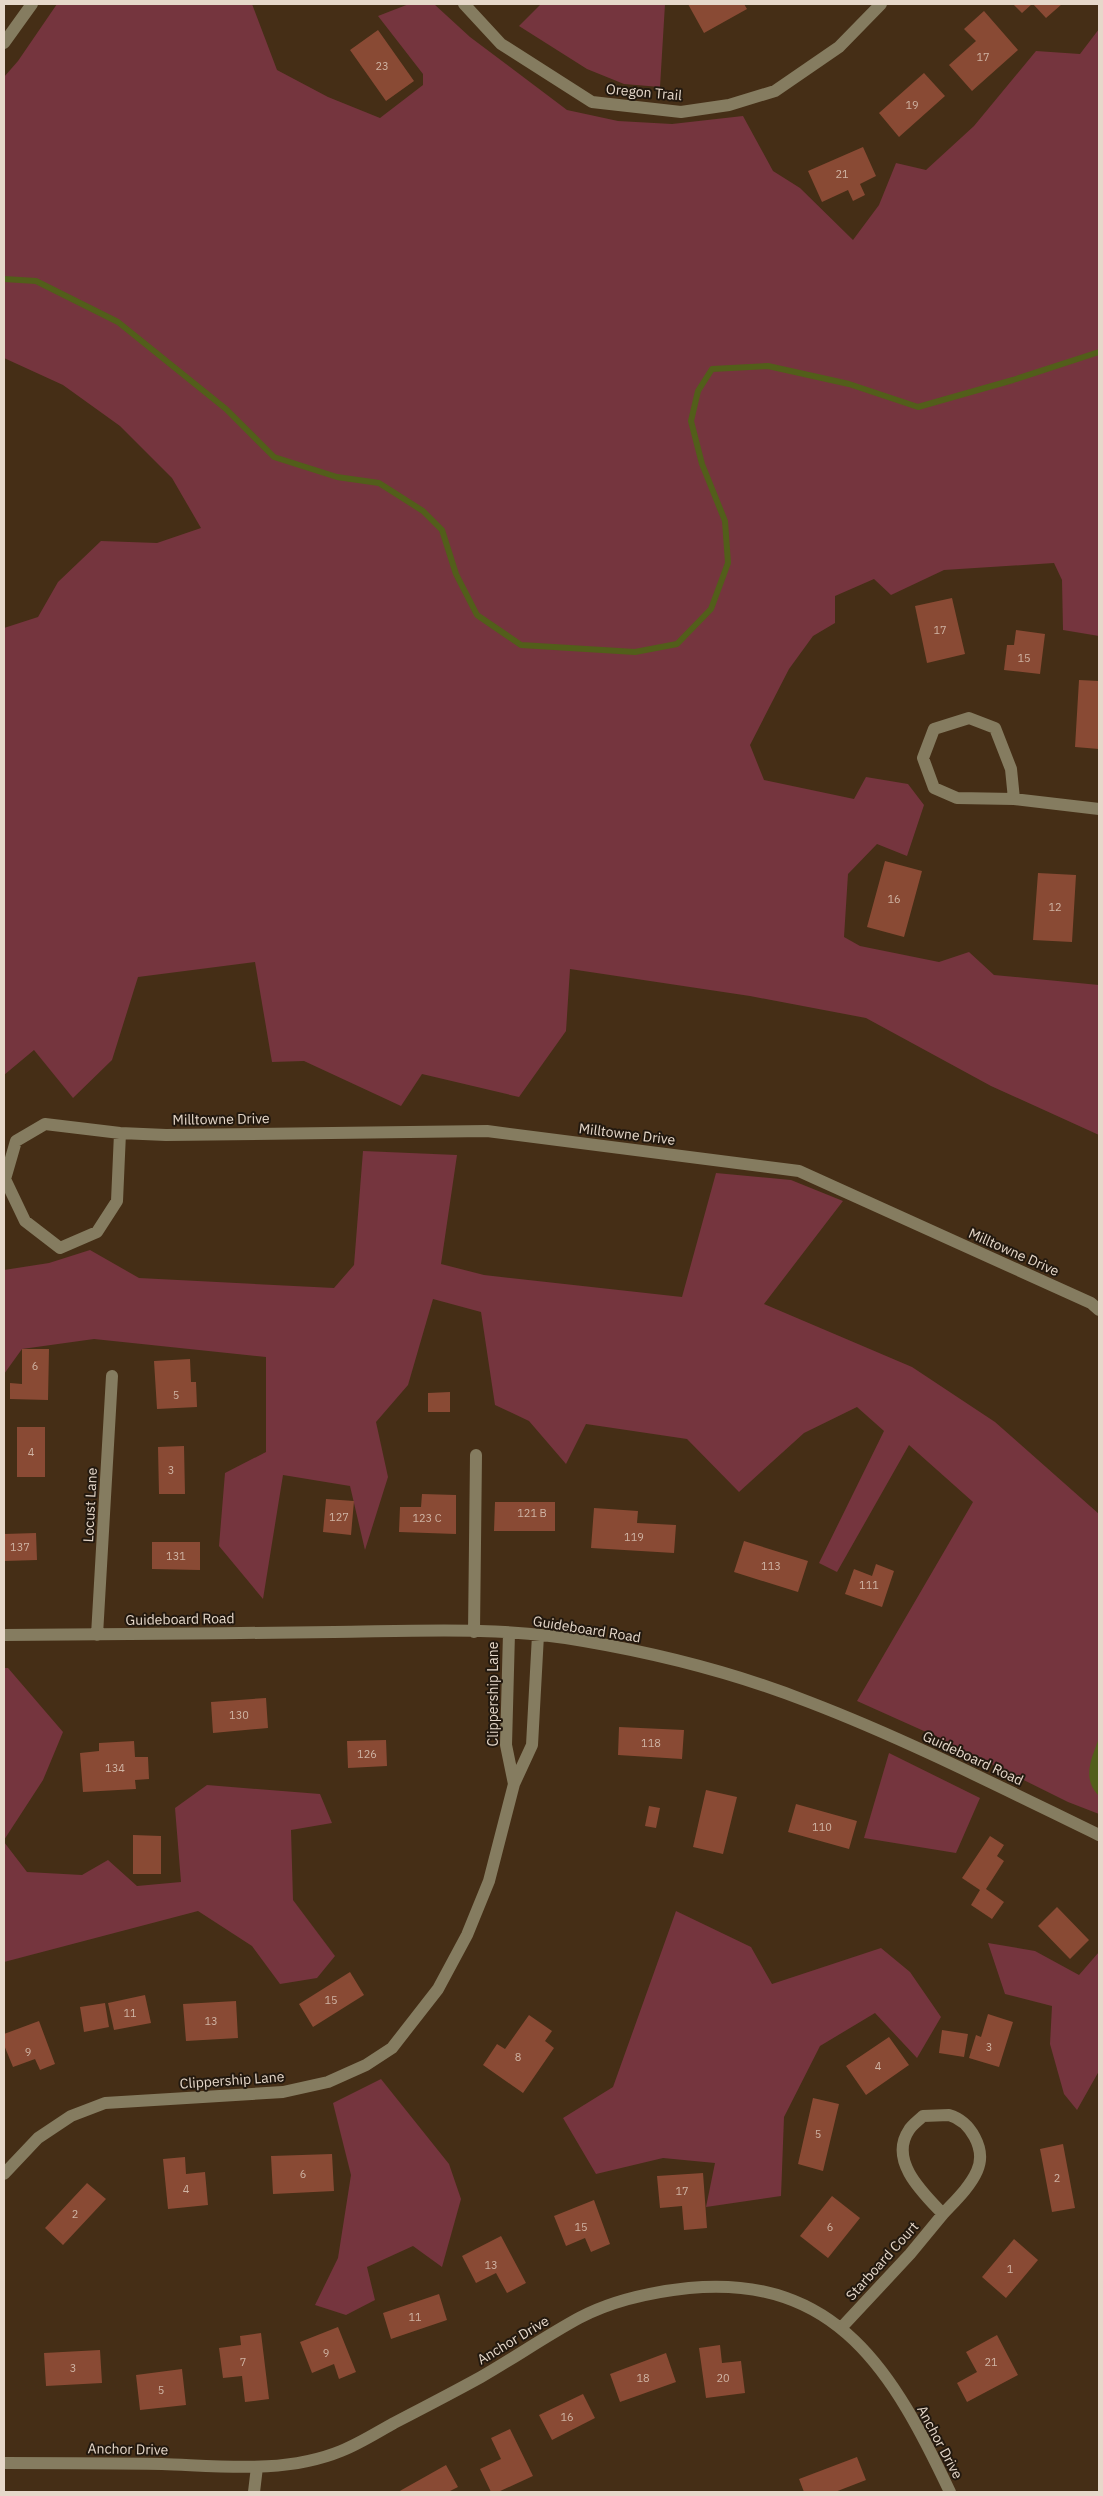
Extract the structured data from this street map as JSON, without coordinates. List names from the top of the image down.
{
  "streets": {
    "street": [
      "Oregon Trail",
      "Milltowne Drive",
      "Locust Lane",
      "Guideboard Road",
      "Clippership Lane",
      "Starboard Court",
      "Anchor Drive"
    ]
  },
  "crossings": [
    ["Locust Lane", "Guideboard Road"],
    ["Guideboard Road", "Clippership Lane"],
    ["Starboard Court", "Anchor Drive"]
  ],
  "house_numbers": [
    "17",
    "23",
    "19",
    "21",
    "17",
    "15",
    "16",
    "12",
    "6",
    "5",
    "4",
    "3",
    "121 B",
    "127",
    "123 C",
    "119",
    "137",
    "131",
    "113",
    "111",
    "130",
    "118",
    "126",
    "134",
    "110",
    "15",
    "11",
    "13",
    "3",
    "9",
    "8",
    "4",
    "5",
    "6",
    "2",
    "4",
    "17",
    "2",
    "15",
    "6",
    "13",
    "1",
    "11",
    "9",
    "7",
    "21",
    "3",
    "18",
    "20",
    "5",
    "16"
  ]
}
